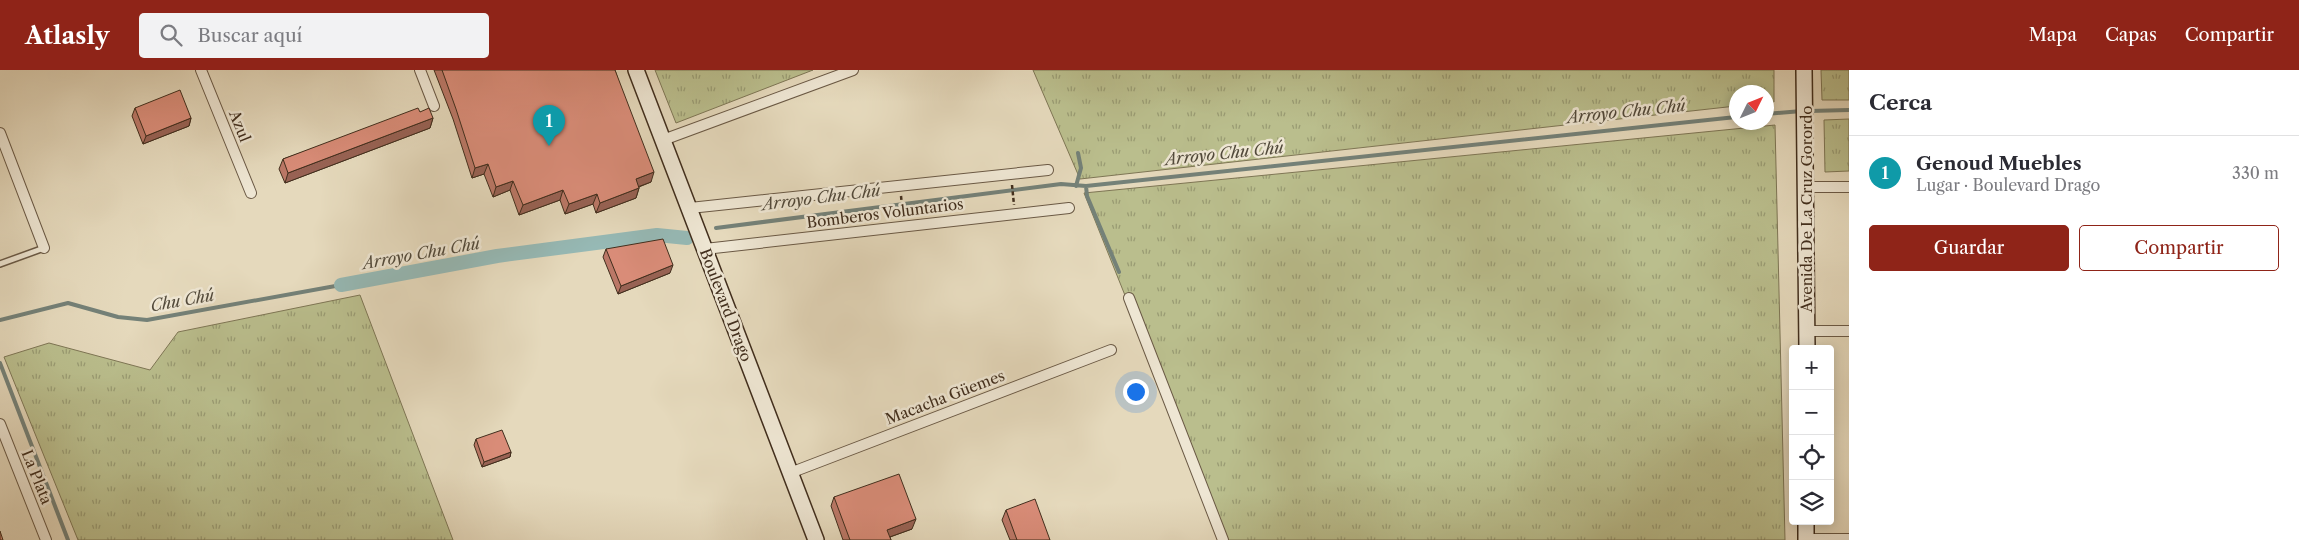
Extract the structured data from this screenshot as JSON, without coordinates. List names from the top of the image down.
{
  "streets": {
    "main road": ["Avenida De La Cruz Gorordo", "Boulevard Drago"],
    "street": [
      "Azul",
      "Bomberos Voluntarios",
      "Macacha Güemes",
      "La Plata"
    ]
  },
  "crossings": [
    ["Bomberos Voluntarios", "Boulevard Drago"],
    ["Boulevard Drago", "Macacha Güemes"]
  ],
  "water": ["Arroyo Chu Chú", "Chu Chú"],
  "north": "top right",
  "page": {
    "header": "Atlasly",
    "search": "Buscar aquí",
    "nav": ["Mapa", "Capas", "Compartir"],
    "heading": "Cerca",
    "pins": "1",
    "list": [
      {
        "mark": "1",
        "name": "Genoud Muebles",
        "note": "Lugar · Boulevard Drago",
        "value": "330 m"
      }
    ],
    "buttons": ["Guardar", "Compartir"],
    "map_buttons": ["+", "−"]
  }
}
